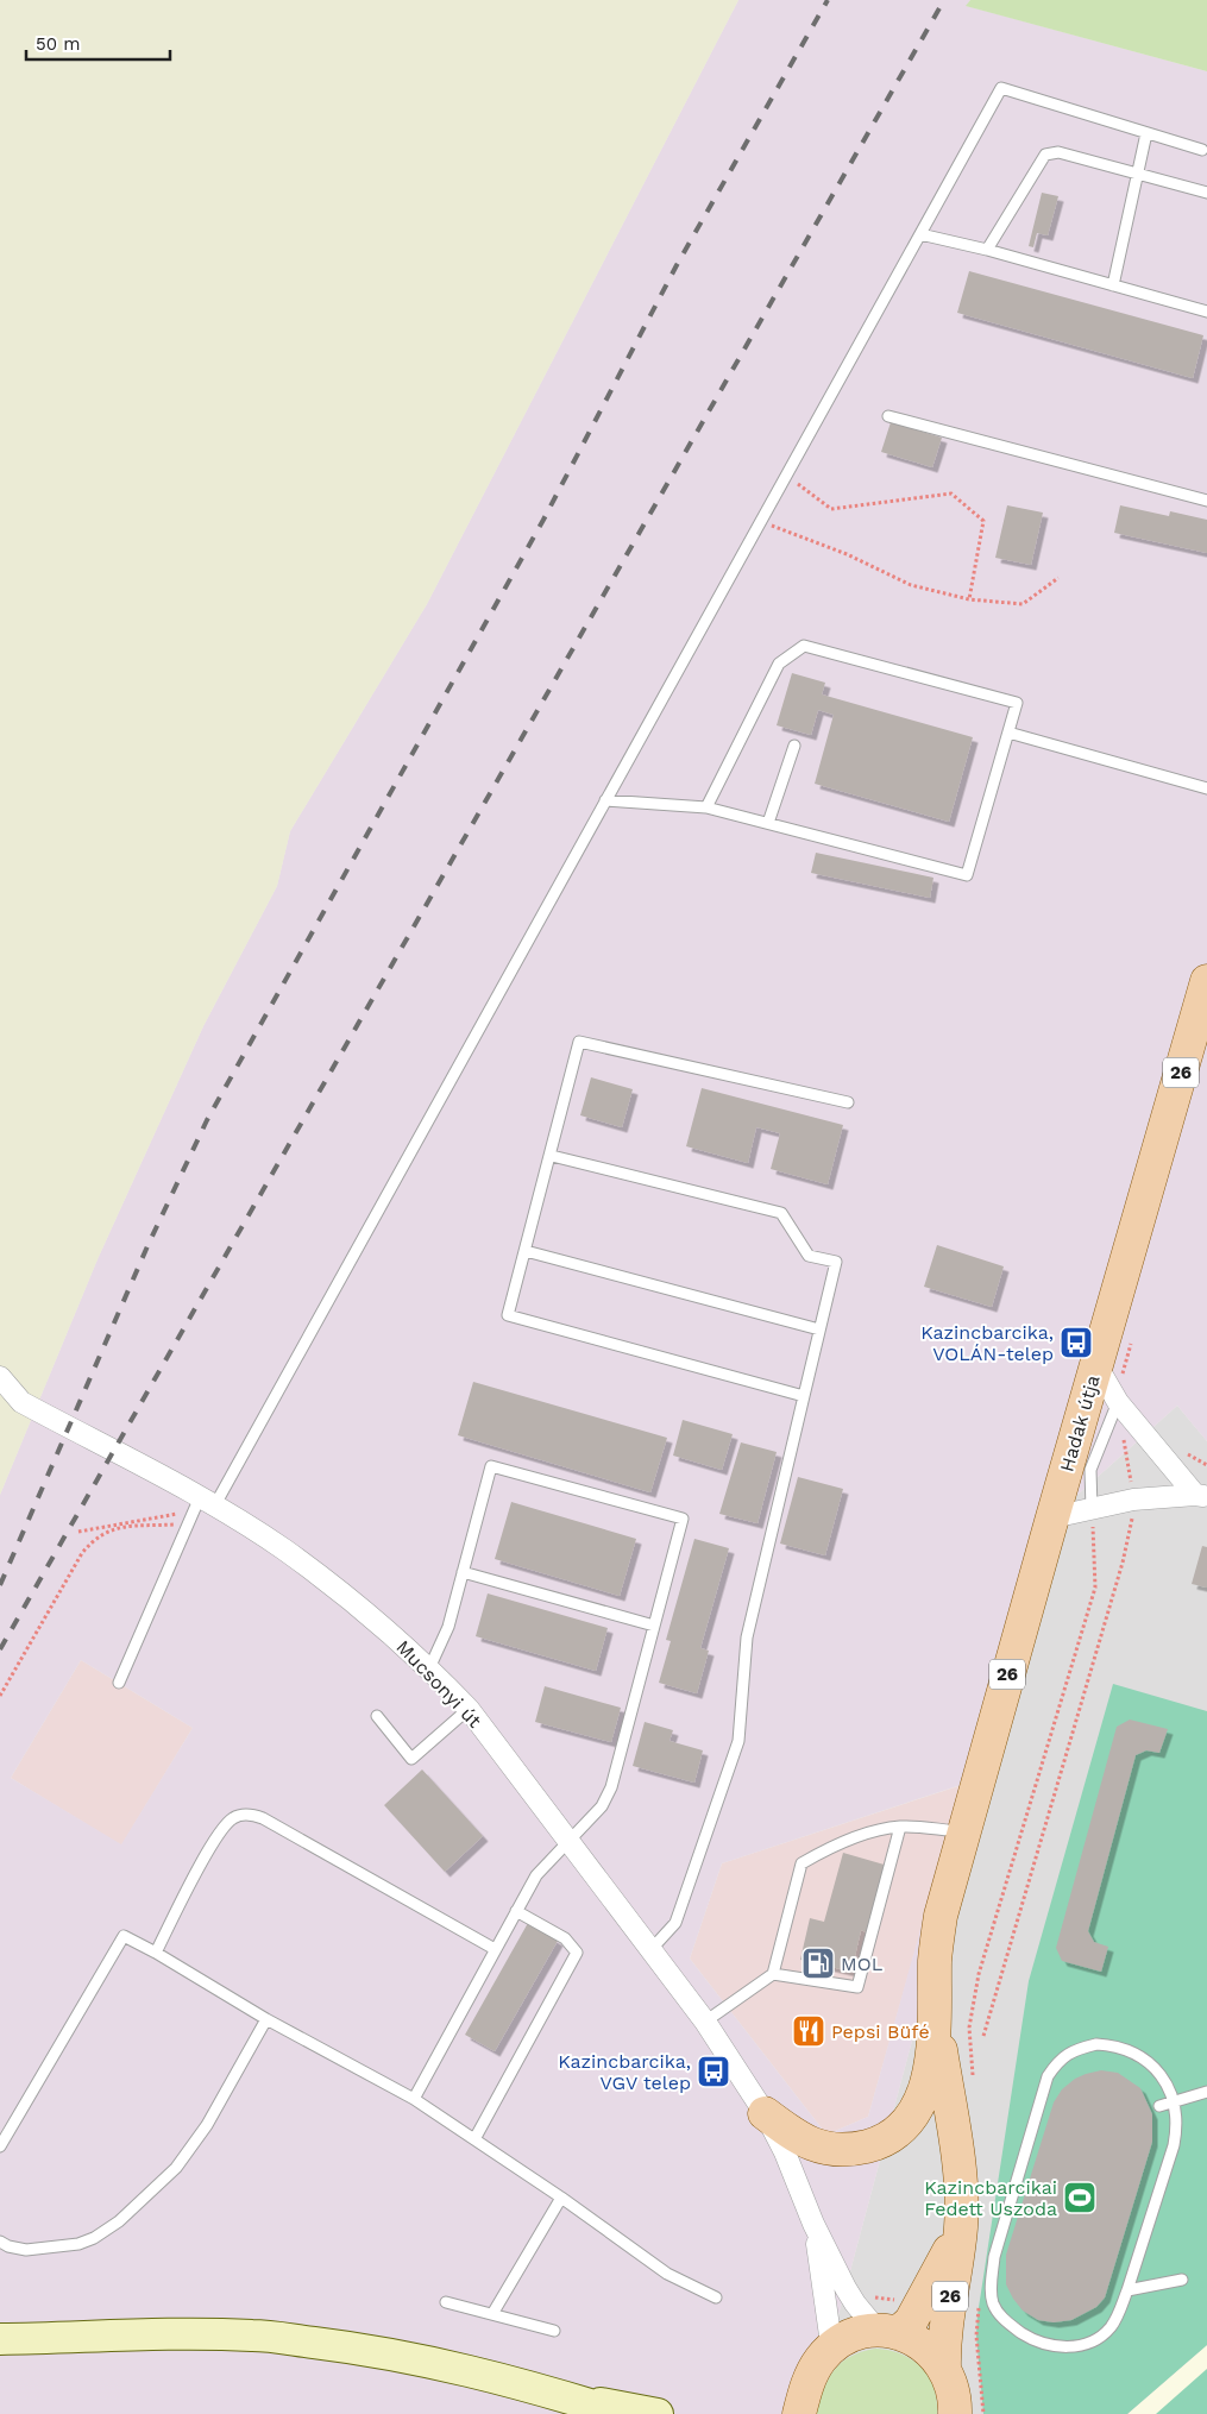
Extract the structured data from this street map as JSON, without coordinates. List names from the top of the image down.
{
  "streets": {
    "main road": ["26", "Hadak útja"],
    "street": ["Mucsonyi út"]
  },
  "crossings": [
    ["26", "Hadak útja"]
  ],
  "places": {
    "bus stop": ["Kazincbarcika, VOLÁN-telep", "Kazincbarcika, VGV telep"],
    "fuel station": ["MOL"],
    "restaurant": ["Pepsi Büfé"],
    "sports": ["Kazincbarcikai Fedett Uszoda"]
  },
  "scale_bar": "50 m"
}
